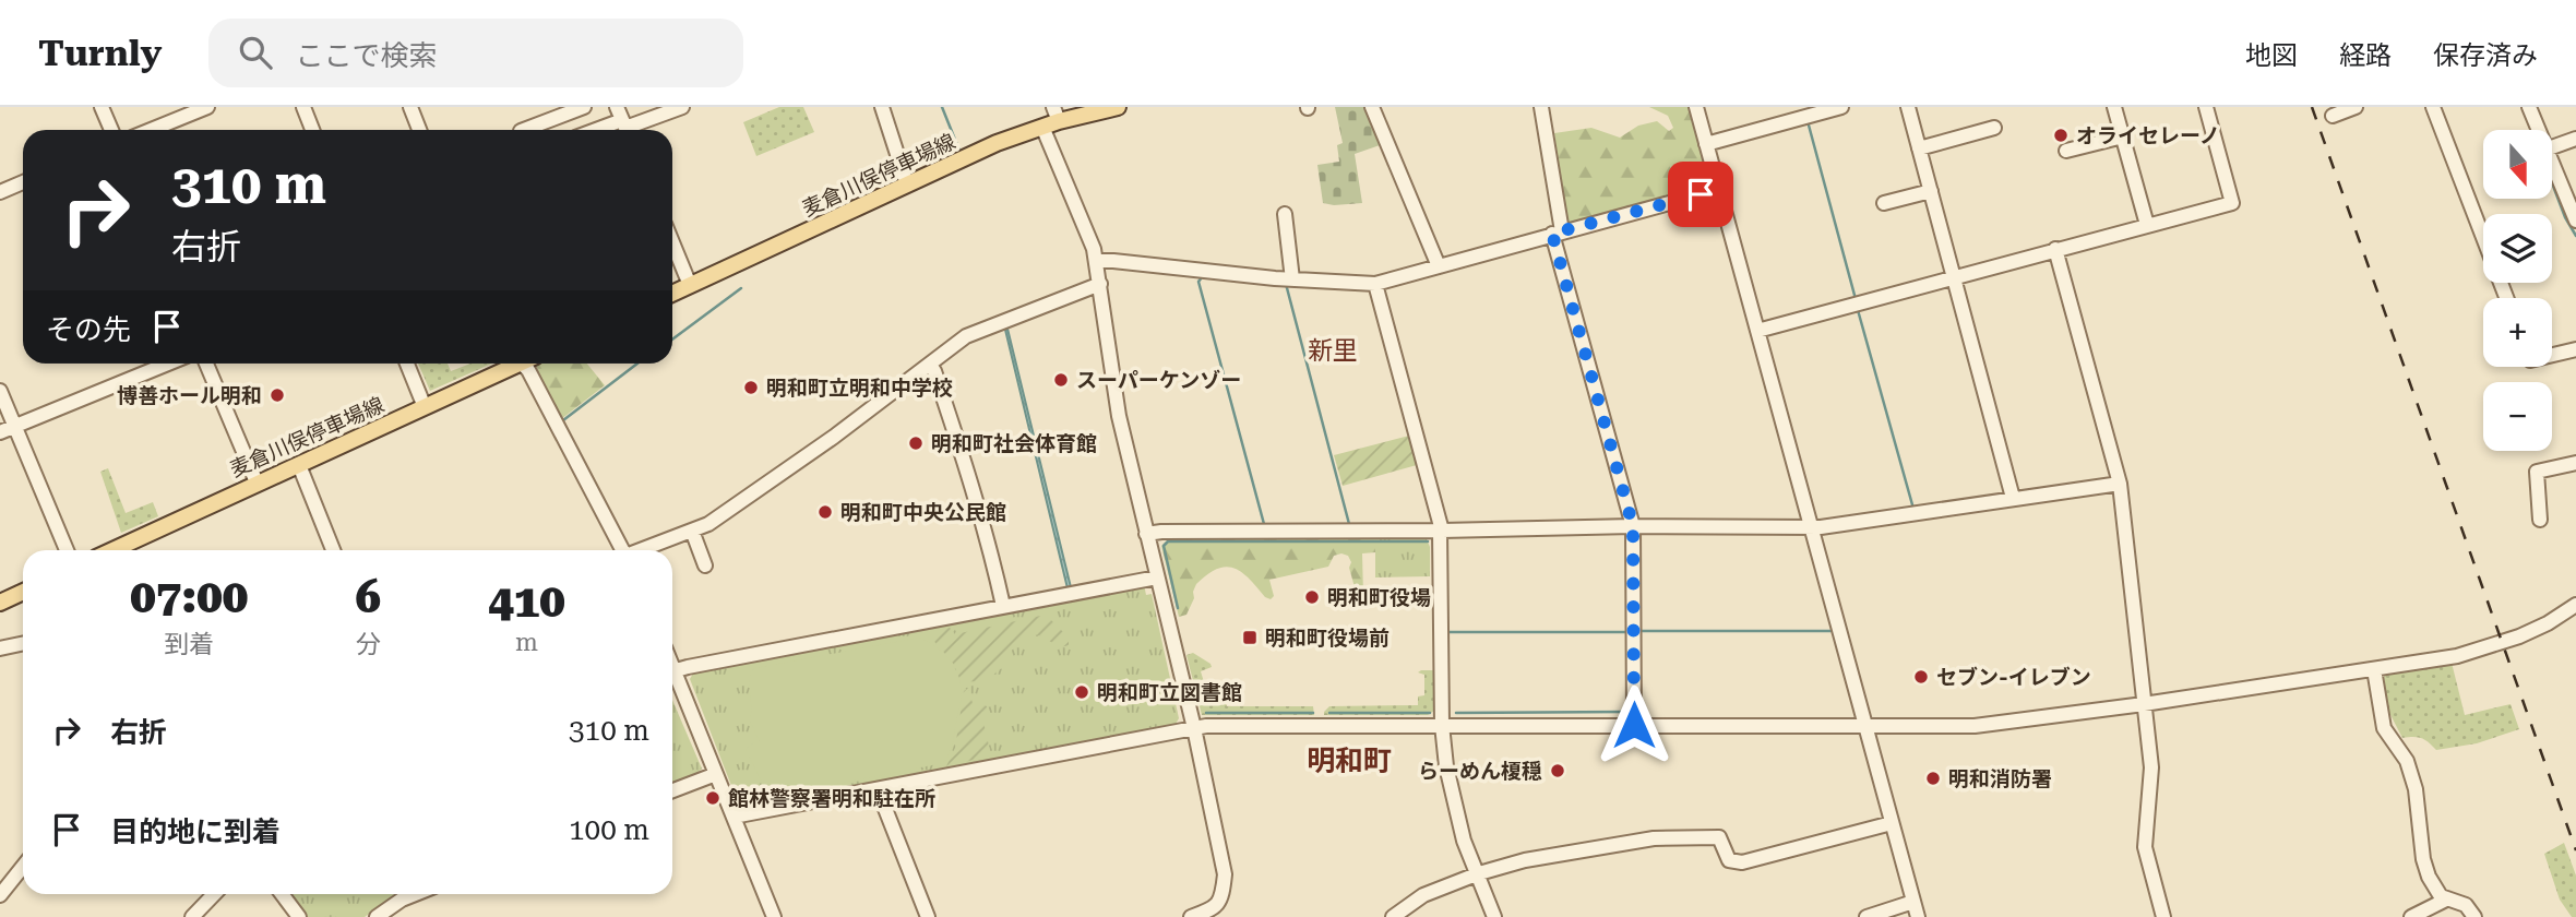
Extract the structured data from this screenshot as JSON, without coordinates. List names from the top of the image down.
{
  "streets": {
    "main road": ["麦倉川俣停車場線"]
  },
  "districts": ["新里", "明和町"],
  "places": {
    "other": [
      "オライセレーノ",
      "スーパーケンゾー",
      "明和町立明和中学校",
      "博善ホール明和",
      "明和町社会体育館",
      "明和町中央公民館",
      "明和町役場",
      "セブン-イレブン",
      "明和町立図書館",
      "らーめん榎穏",
      "明和消防署",
      "館林警察署明和駐在所"
    ],
    "transit": ["明和町役場前"]
  },
  "north": "bottom",
  "page": {
    "header": "Turnly",
    "search": "ここで検索",
    "nav": ["地図", "経路", "保存済み"],
    "map_buttons": ["+", "−"],
    "turn": ["310 m", "右折"],
    "then": "その先",
    "eta": [
      "07:00",
      "到着",
      "6",
      "分",
      "410",
      "m"
    ],
    "list": [
      {
        "name": "右折",
        "value": "310 m"
      },
      {
        "name": "目的地に到着",
        "value": "100 m"
      }
    ]
  }
}
